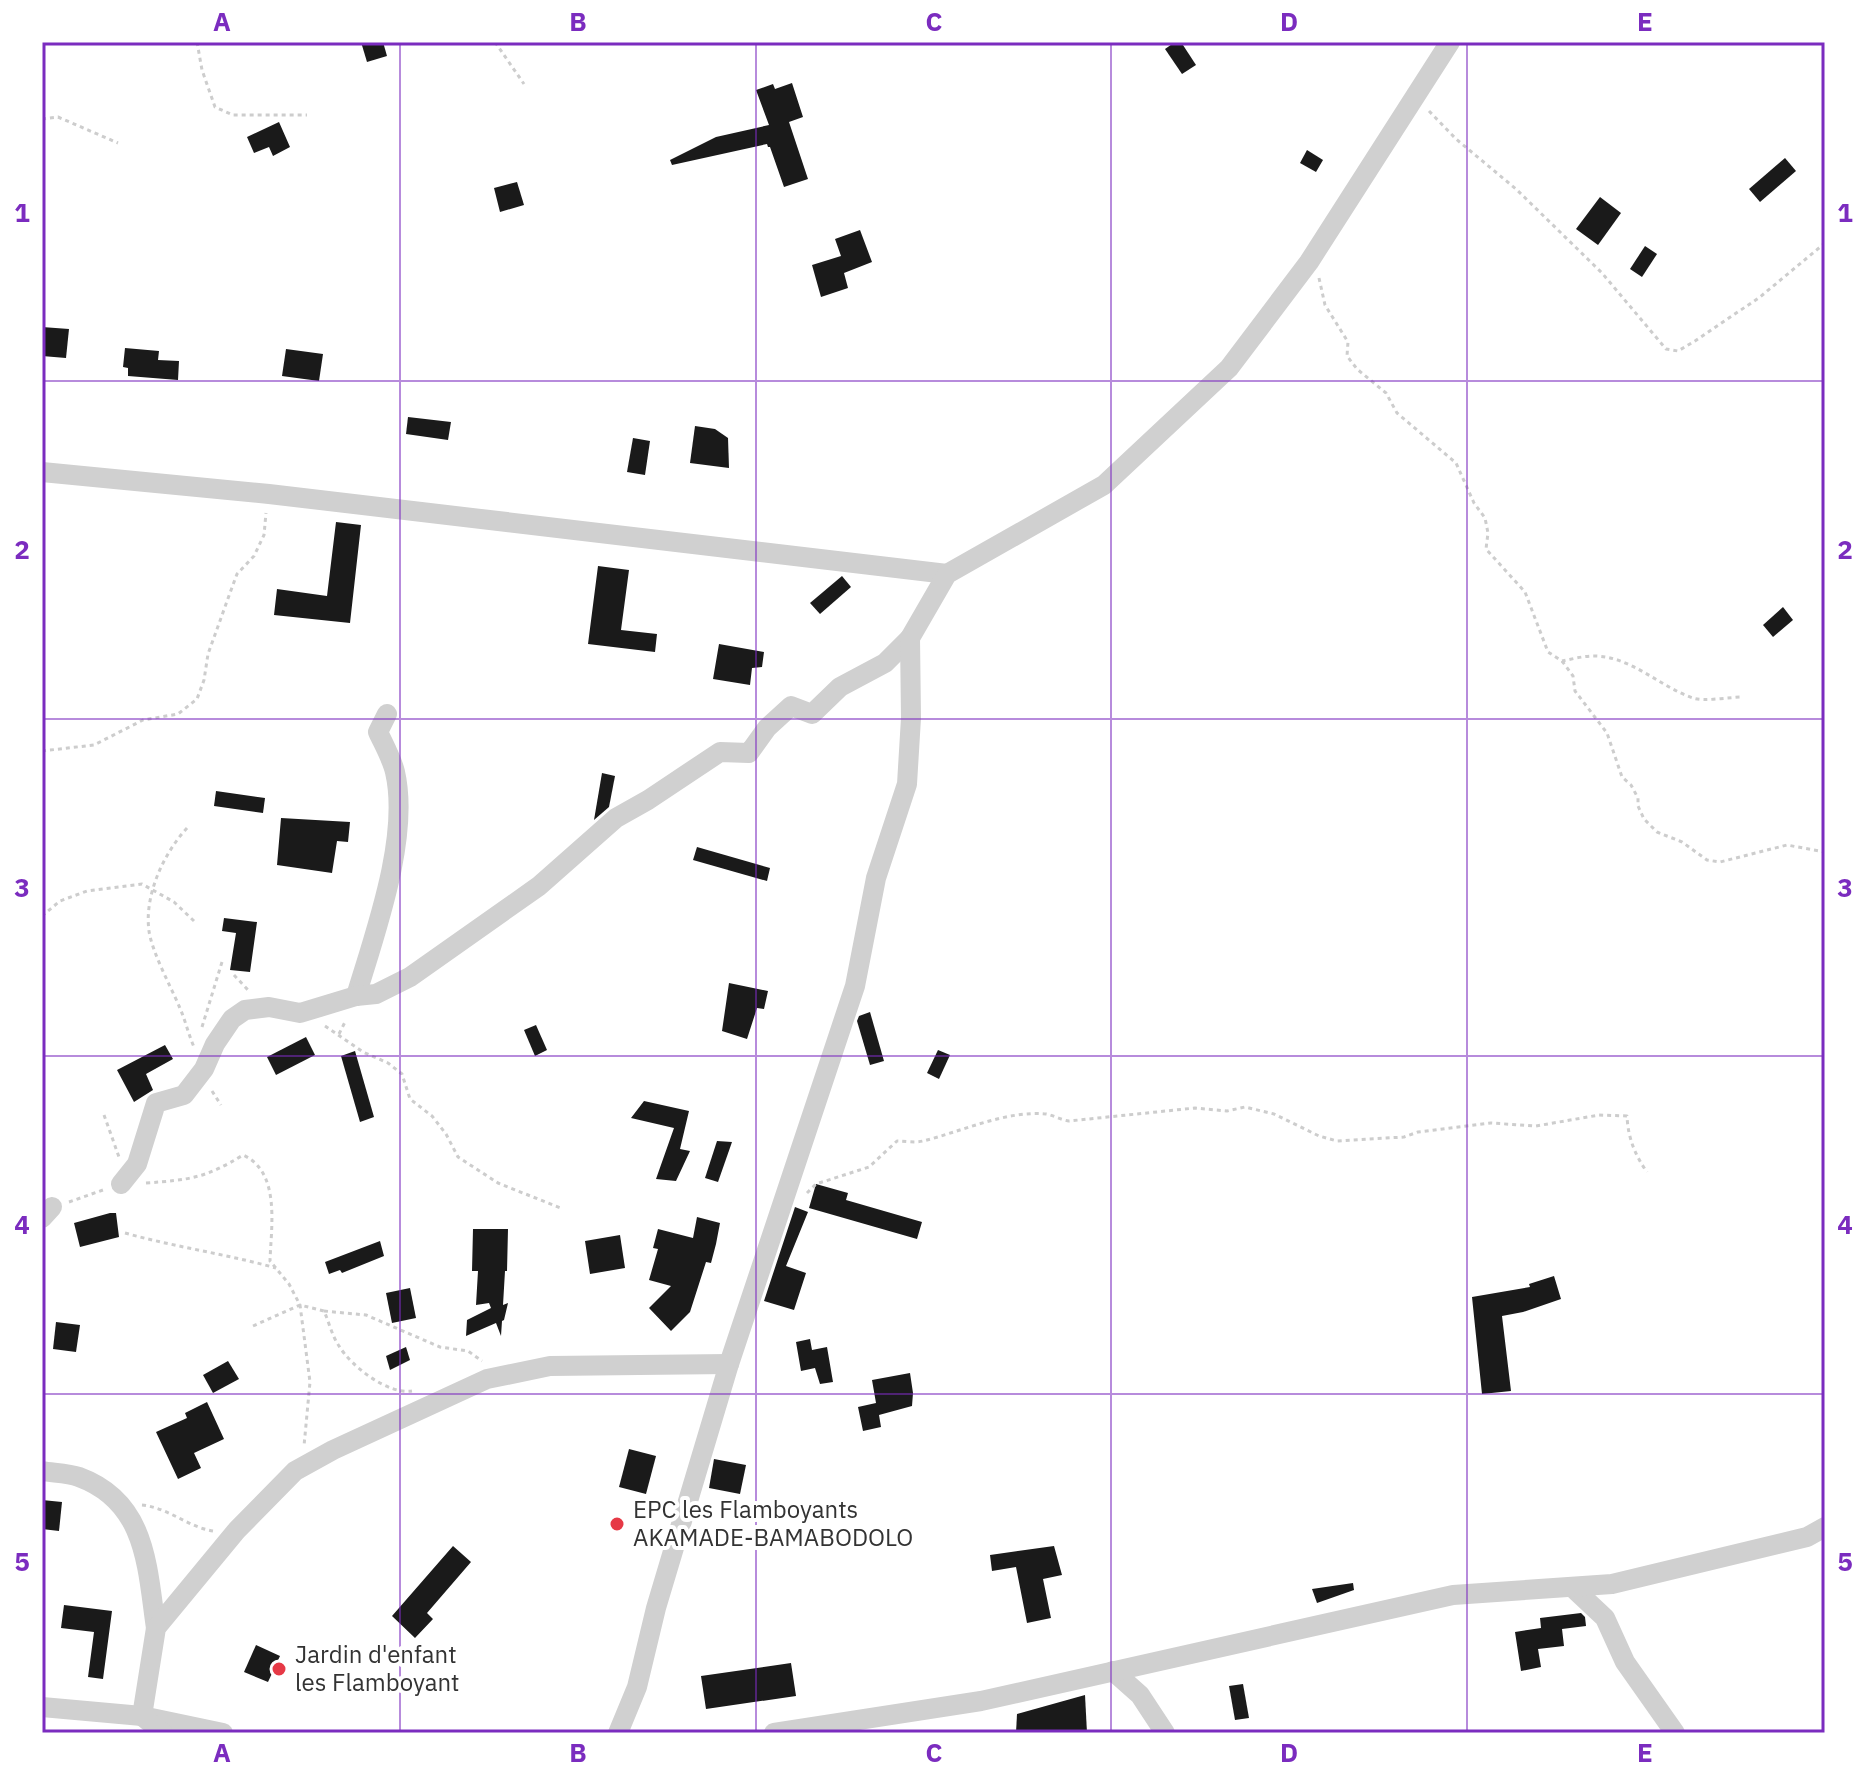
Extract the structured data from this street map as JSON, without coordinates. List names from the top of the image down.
{
  "places": ["EPC les Flamboyants AKAMADE-BAMABODOLO", "Jardin d'enfant les Flamboyant"],
  "grid": {
    "columns": [
      "A",
      "B",
      "C",
      "D",
      "E"
    ],
    "rows": [
      "1",
      "2",
      "3",
      "4",
      "5"
    ]
  }
}
